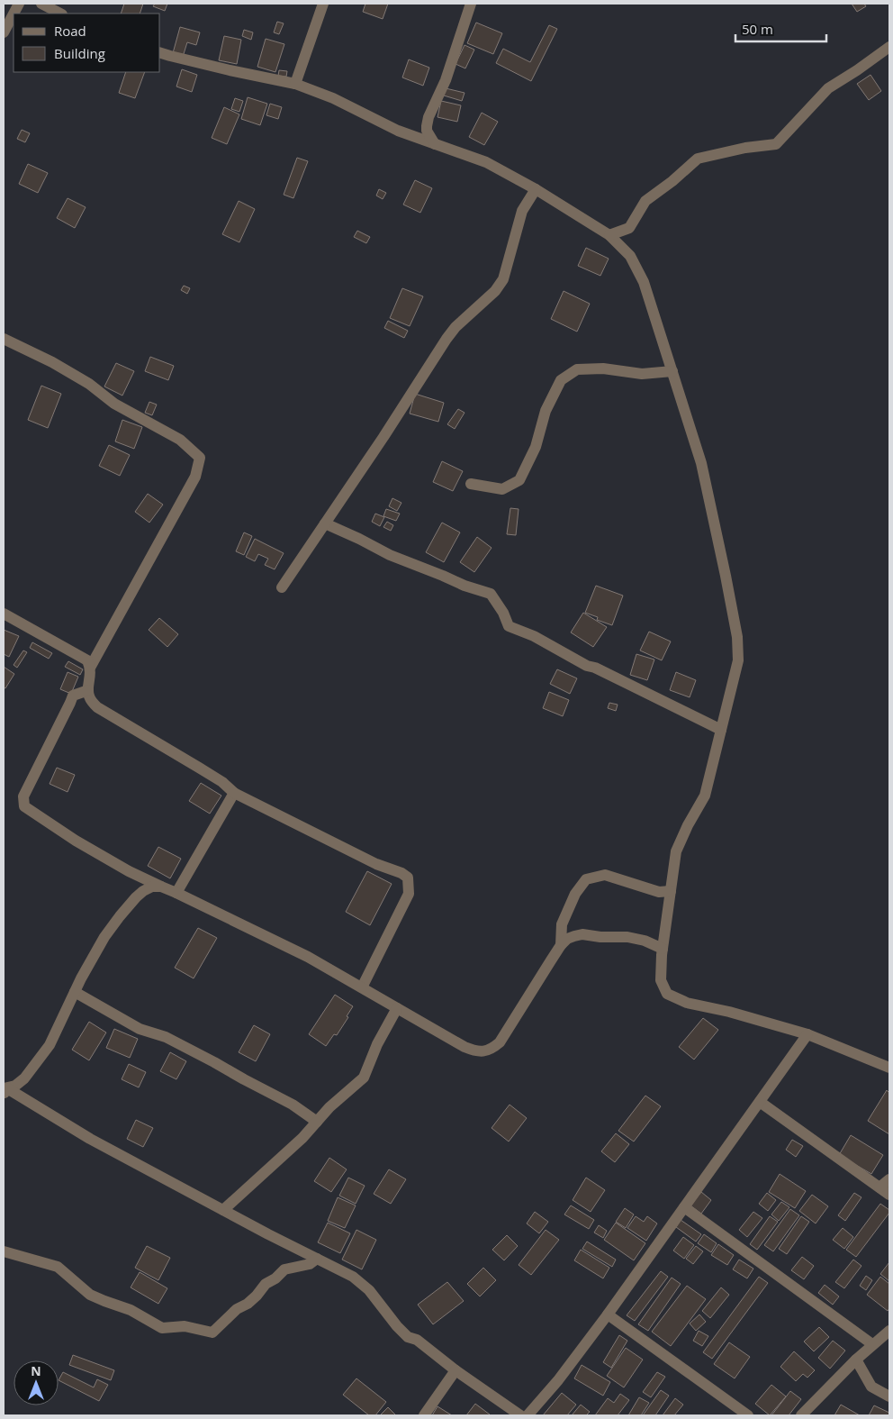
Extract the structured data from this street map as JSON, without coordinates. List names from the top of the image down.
{
  "legend": ["Road", "Building"],
  "scale_bar": "50 m",
  "north": "top"
}
